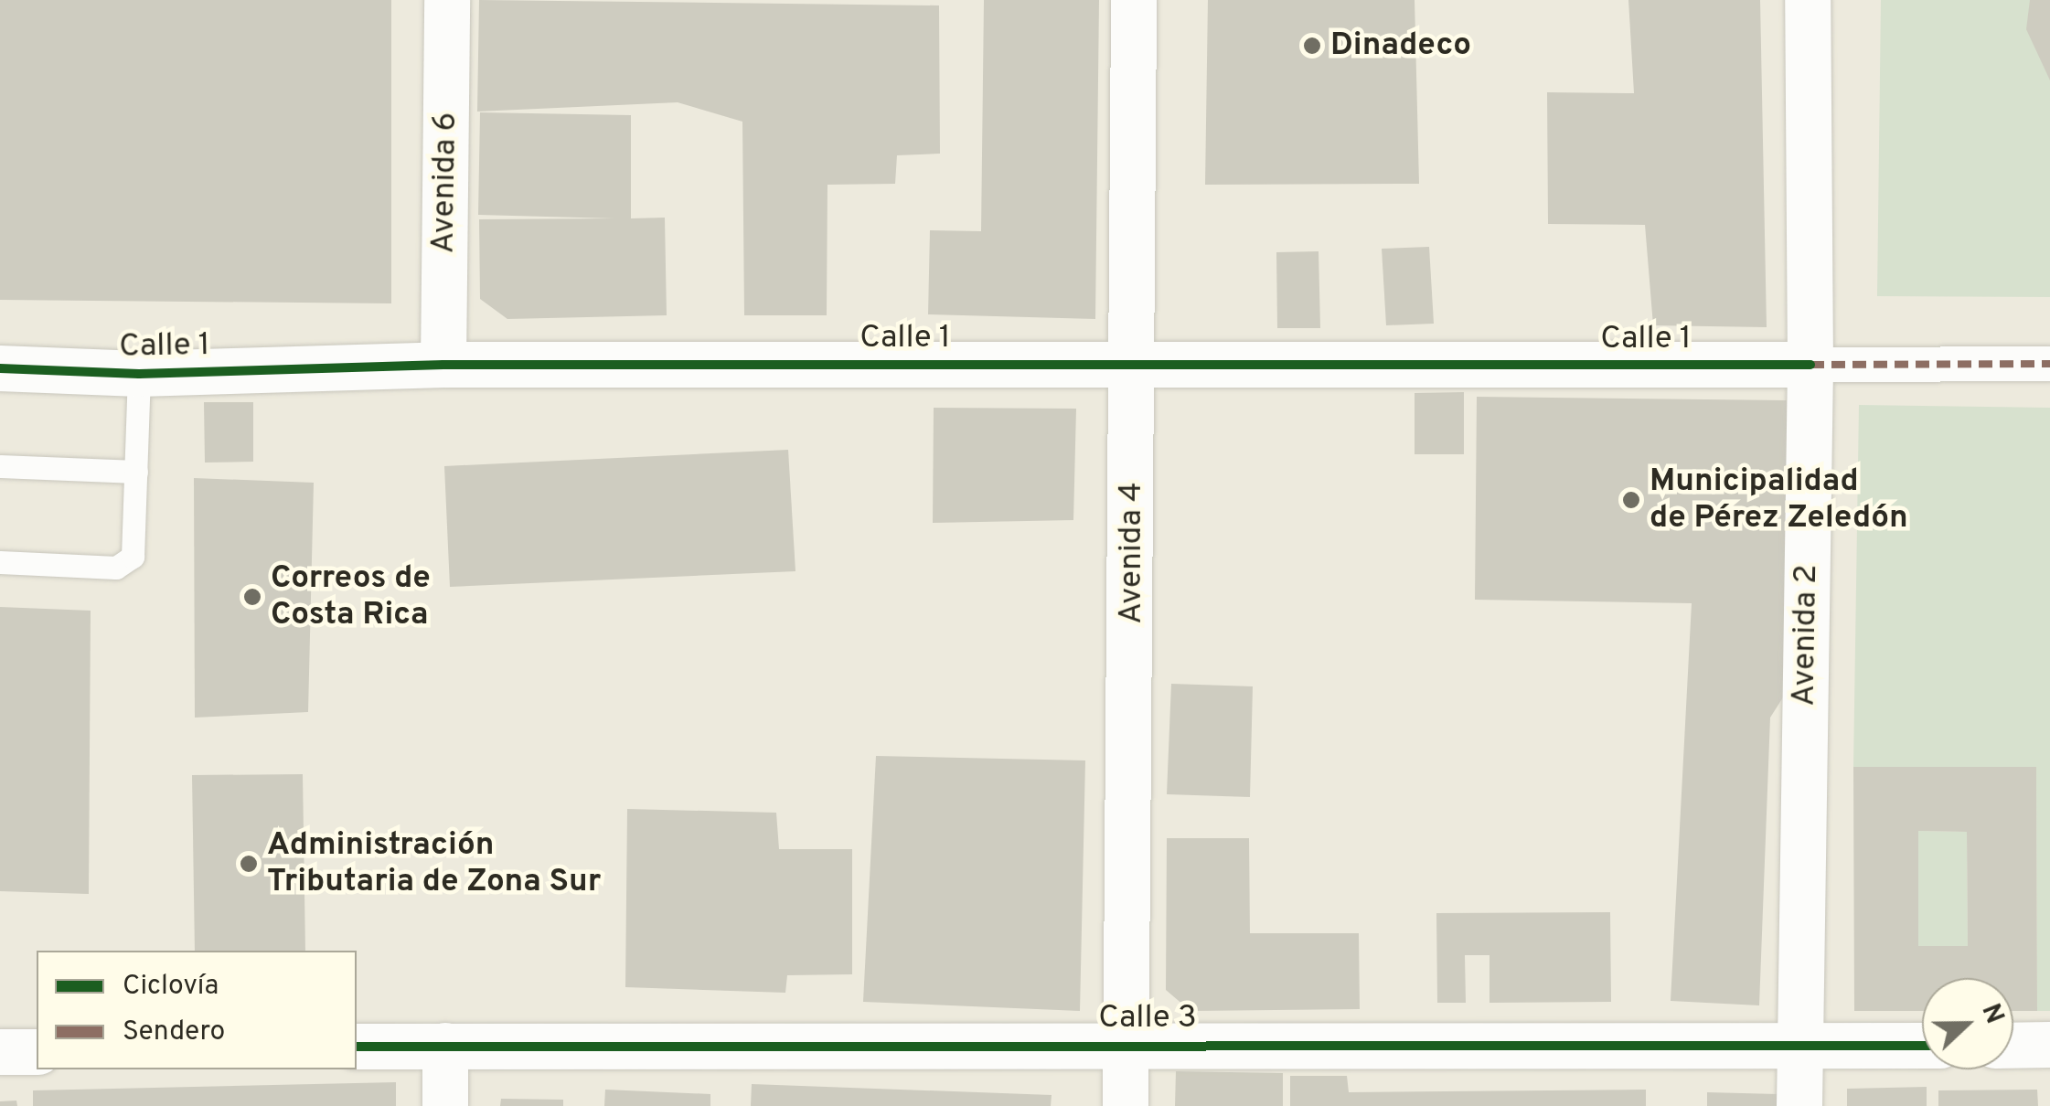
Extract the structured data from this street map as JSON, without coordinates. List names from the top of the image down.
{
  "streets": {
    "street": [
      "Avenida 6",
      "Calle 1",
      "Avenida 4",
      "Avenida 2",
      "Calle 3"
    ]
  },
  "crossings": [
    ["Avenida 6", "Calle 1"],
    ["Calle 1", "Avenida 4"],
    ["Calle 1", "Avenida 2"],
    ["Avenida 4", "Calle 3"],
    ["Avenida 2", "Calle 3"]
  ],
  "places": [
    "Dinadeco",
    "Municipalidad de Pérez Zeledón",
    "Correos de Costa Rica",
    "Administración Tributaria de Zona Sur"
  ],
  "legend": ["Ciclovía", "Sendero"],
  "north": "right"
}
